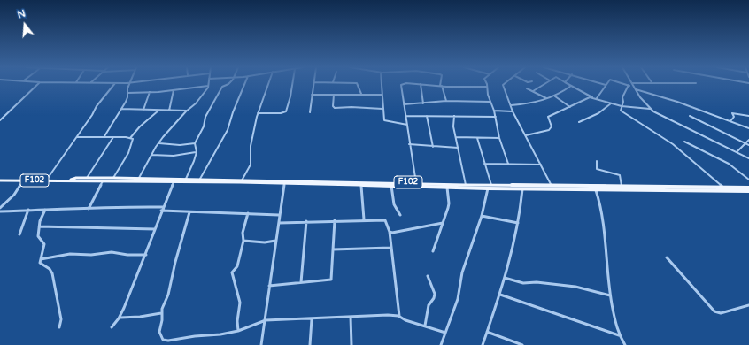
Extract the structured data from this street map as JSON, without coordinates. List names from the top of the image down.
{
  "streets": {
    "main road": ["F102"]
  },
  "north": "top"
}
